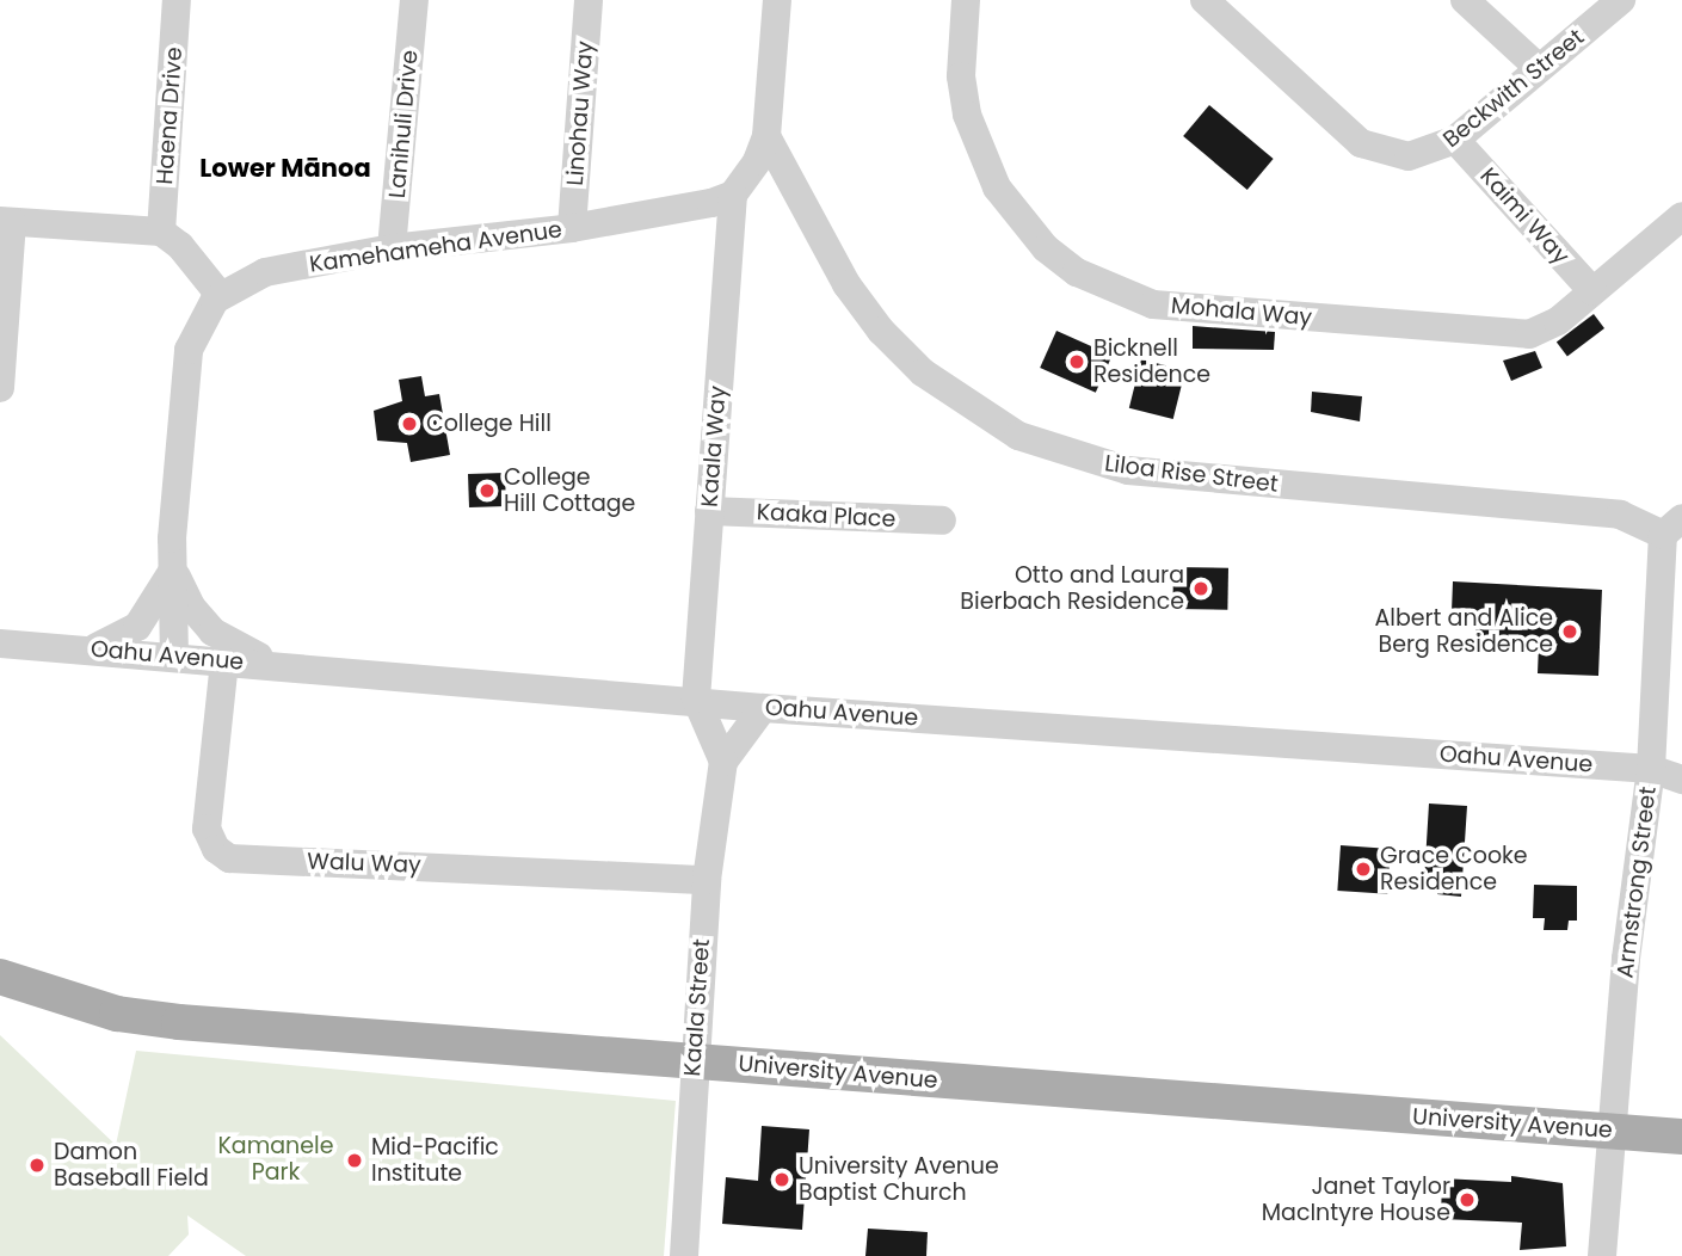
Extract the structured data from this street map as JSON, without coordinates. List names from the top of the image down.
{
  "streets": {
    "main road": ["University Avenue"],
    "street": [
      "Beckwith Street",
      "Linohau Way",
      "Haena Drive",
      "Lanihuli Drive",
      "Kaimi Way",
      "Kamehameha Avenue",
      "Mohala Way",
      "Kaala Way",
      "Liloa Rise Street",
      "Kaaka Place",
      "Oahu Avenue",
      "Walu Way",
      "Armstrong Street",
      "Kaala Street"
    ]
  },
  "crossings": [
    ["Beckwith Street", "Kaimi Way"],
    ["Linohau Way", "Kamehameha Avenue"],
    ["Lanihuli Drive", "Kamehameha Avenue"],
    ["Kaimi Way", "Mohala Way"],
    ["Kamehameha Avenue", "Kaala Way"],
    ["Kamehameha Avenue", "Oahu Avenue"],
    ["Kaala Way", "Kaaka Place"],
    ["Kaala Way", "Oahu Avenue"],
    ["Liloa Rise Street", "Armstrong Street"],
    ["Oahu Avenue", "Walu Way"],
    ["Oahu Avenue", "Armstrong Street"],
    ["Oahu Avenue", "Kaala Street"],
    ["Walu Way", "Kaala Street"],
    ["Armstrong Street", "University Avenue"],
    ["Kaala Street", "University Avenue"]
  ],
  "districts": ["Lower Mānoa"],
  "parks": ["Kamanele Park"],
  "places": [
    "Bicknell Residence",
    "College Hill",
    "College Hill Cottage",
    "Otto and Laura Bierbach Residence",
    "Albert and Alice Berg Residence",
    "Grace Cooke Residence",
    "Mid-Pacific Institute",
    "Damon Baseball Field",
    "University Avenue Baptist Church",
    "Janet Taylor MacIntyre House"
  ]
}
